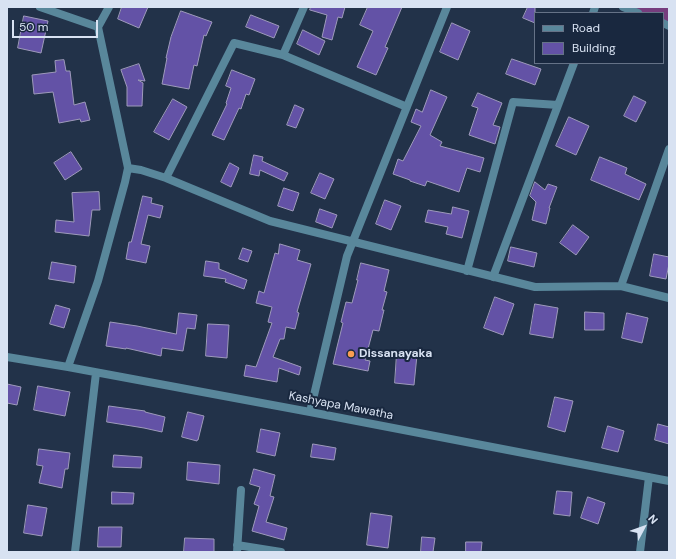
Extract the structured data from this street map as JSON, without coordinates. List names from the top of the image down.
{
  "streets": {
    "street": ["Kashyapa Mawatha"]
  },
  "places": ["Dissanayaka"],
  "legend": ["Road", "Building"],
  "scale_bar": "50 m",
  "north": "top right"
}
